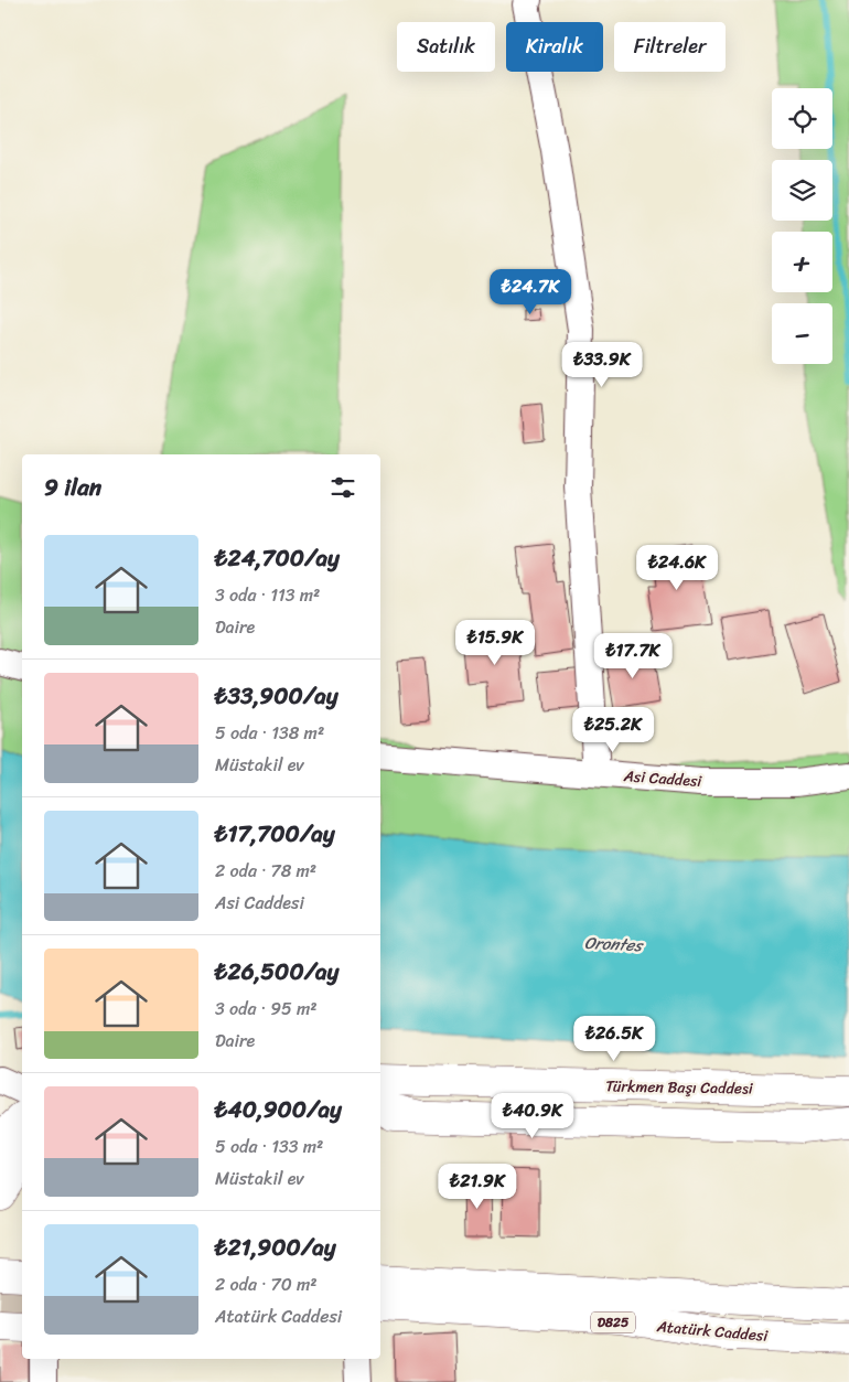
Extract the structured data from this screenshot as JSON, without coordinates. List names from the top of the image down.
{
  "streets": {
    "main road": ["Türkmen Başı Caddesi", "D825", "Atatürk Caddesi"],
    "street": ["Asi Caddesi"]
  },
  "water": ["Orontes"],
  "page": {
    "chip": ["Satılık", "Kiralık", "Filtreler"],
    "map_buttons": ["+", "−"],
    "price": [
      "₺24.7K",
      "₺33.9K",
      "₺24.6K",
      "₺15.9K",
      "₺17.7K",
      "₺25.2K",
      "₺26.5K",
      "₺40.9K",
      "₺21.9K"
    ],
    "heading": "9 ilan",
    "list": [
      {
        "name": "₺24,700/ay",
        "note": "3 oda · 113 m² · Daire"
      },
      {
        "name": "₺33,900/ay",
        "note": "5 oda · 138 m² · Müstakil ev"
      },
      {
        "name": "₺17,700/ay",
        "note": "2 oda · 78 m² · Asi Caddesi"
      },
      {
        "name": "₺26,500/ay",
        "note": "3 oda · 95 m² · Daire"
      },
      {
        "name": "₺40,900/ay",
        "note": "5 oda · 133 m² · Müstakil ev"
      },
      {
        "name": "₺21,900/ay",
        "note": "2 oda · 70 m² · Atatürk Caddesi"
      }
    ]
  }
}
